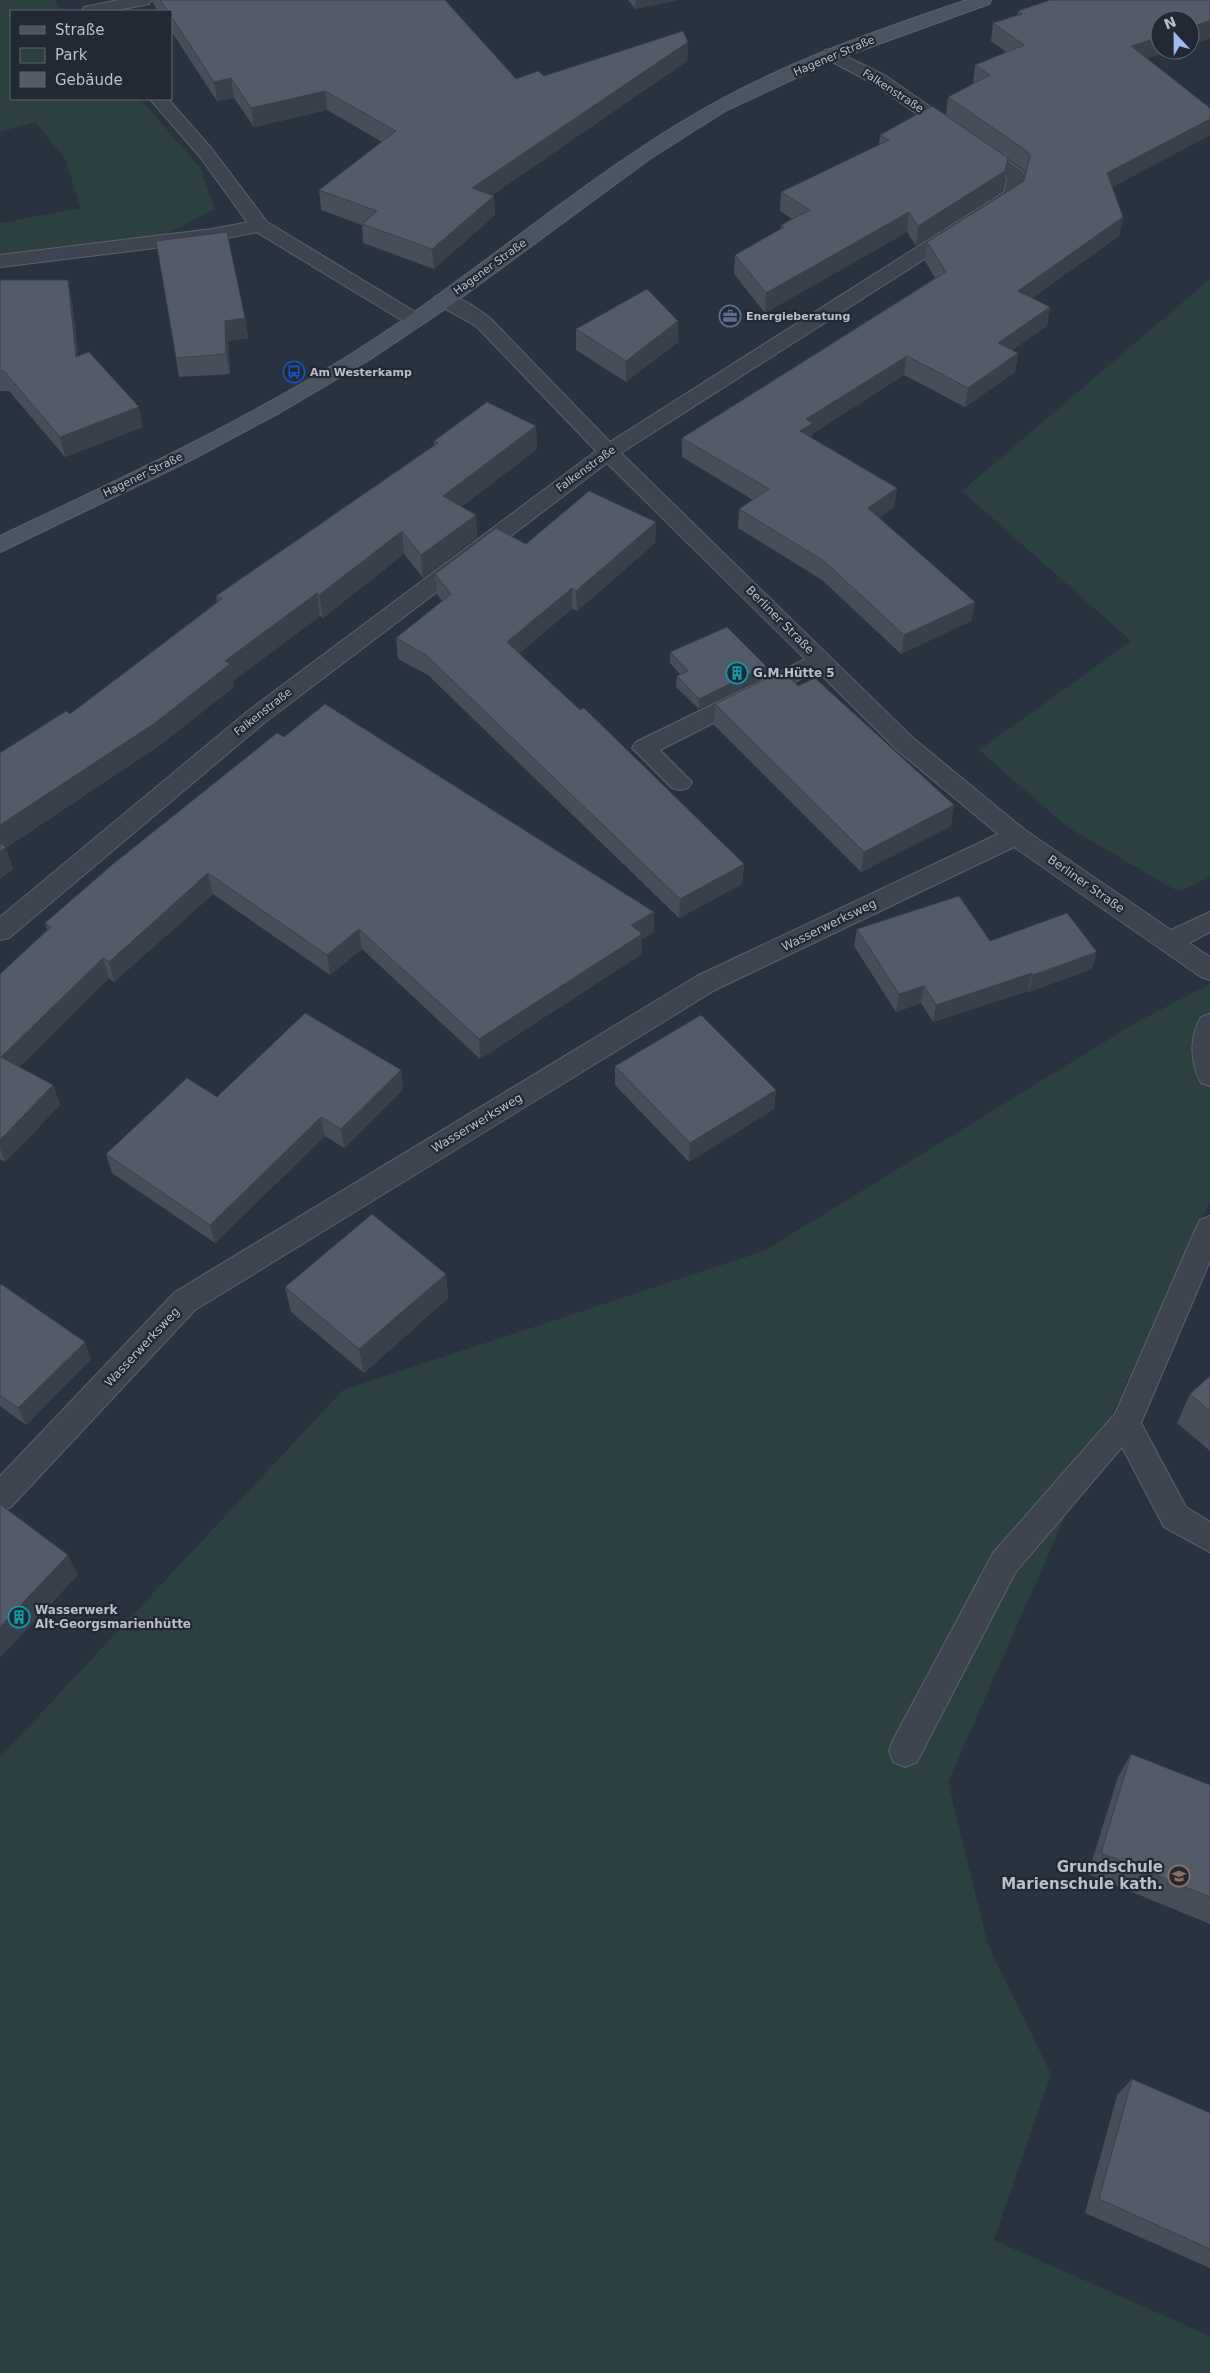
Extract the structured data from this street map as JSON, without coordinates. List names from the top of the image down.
{
  "streets": {
    "main road": ["Hagener Straße"],
    "street": ["Falkenstraße", "Berliner Straße", "Wasserwerksweg"]
  },
  "crossings": [
    ["Hagener Straße", "Falkenstraße"],
    ["Hagener Straße", "Berliner Straße"],
    ["Falkenstraße", "Berliner Straße"],
    ["Berliner Straße", "Wasserwerksweg"]
  ],
  "places": {
    "office": ["Energieberatung"],
    "bus stop": ["Am Westerkamp"],
    "building": ["G.M.Hütte 5", "Wasserwerk Alt-Georgsmarienhütte"],
    "school or university": ["Grundschule Marienschule kath."]
  },
  "legend": ["Straße", "Park", "Gebäude"],
  "north": "top"
}
